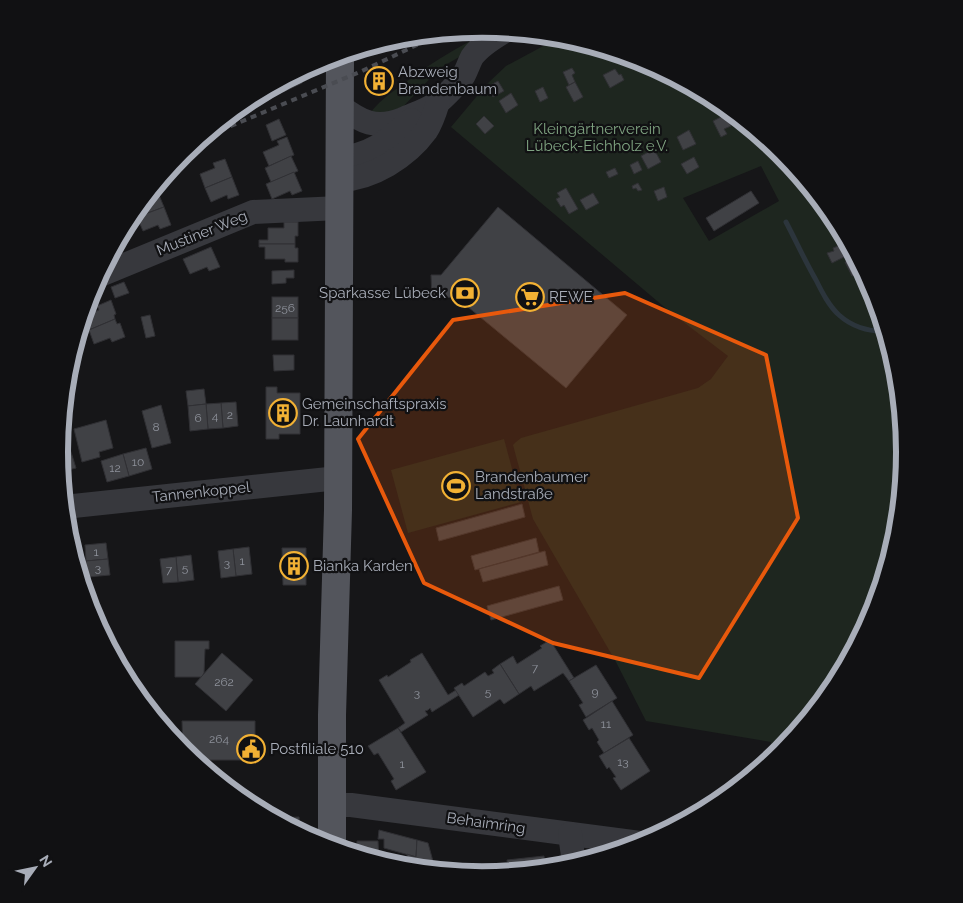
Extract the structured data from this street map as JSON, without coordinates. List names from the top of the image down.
{
  "streets": {
    "street": ["Mustiner Weg", "Tannenkoppel", "Behaimring"]
  },
  "parks": ["Kleingärtnerverein Lübeck-Eichholz e.V."],
  "places": {
    "building": ["Abzweig Brandenbaum", "Gemeinschaftspraxis Dr. Launhardt", "Bianka Karden"],
    "bank": ["Sparkasse Lübeck"],
    "supermarket": ["REWE"],
    "sports": ["Brandenbaumer Landstraße"],
    "public building": ["Postfiliale 510"]
  },
  "house_numbers": [
    "256",
    "2",
    "4",
    "6",
    "8",
    "10",
    "12",
    "1",
    "1",
    "3",
    "3",
    "5",
    "7",
    "7",
    "262",
    "5",
    "9",
    "3",
    "11",
    "264",
    "13",
    "1"
  ],
  "north": "top right"
}
